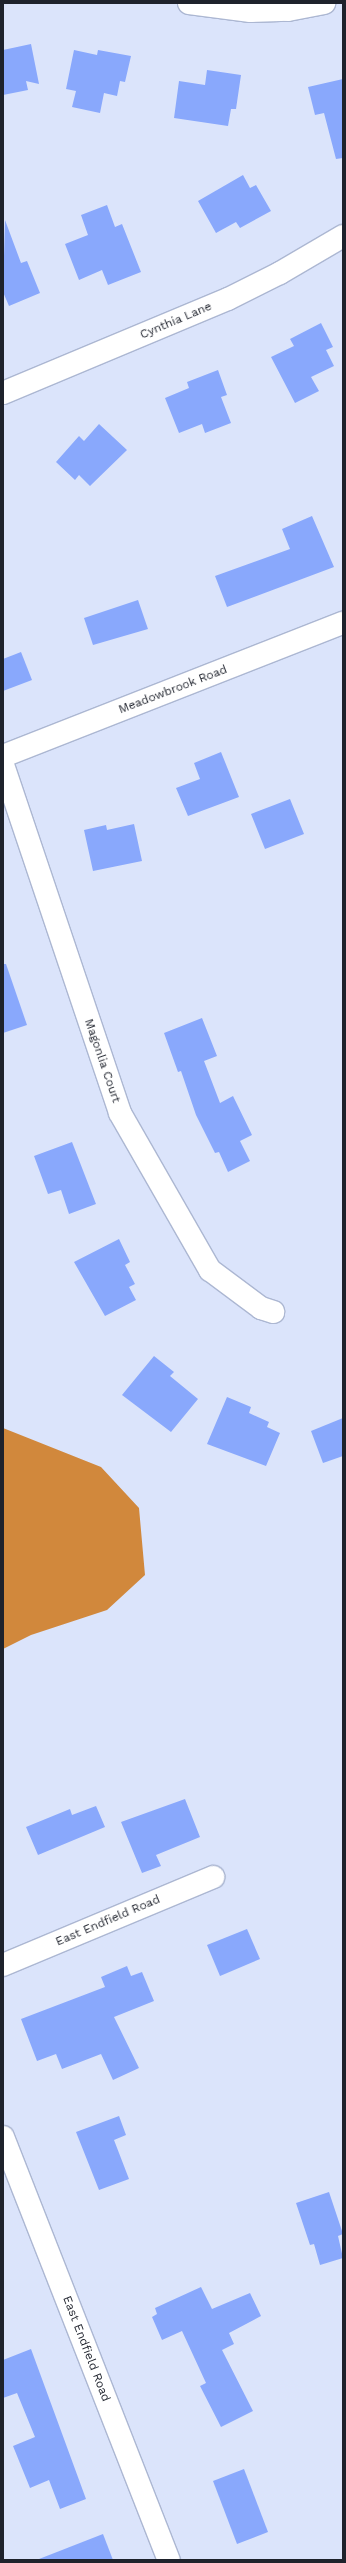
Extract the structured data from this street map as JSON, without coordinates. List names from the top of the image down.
{
  "streets": {
    "street": [
      "Cynthia Lane",
      "Meadowbrook Road",
      "Magonlia Court",
      "East Endfield Road"
    ]
  }
}
